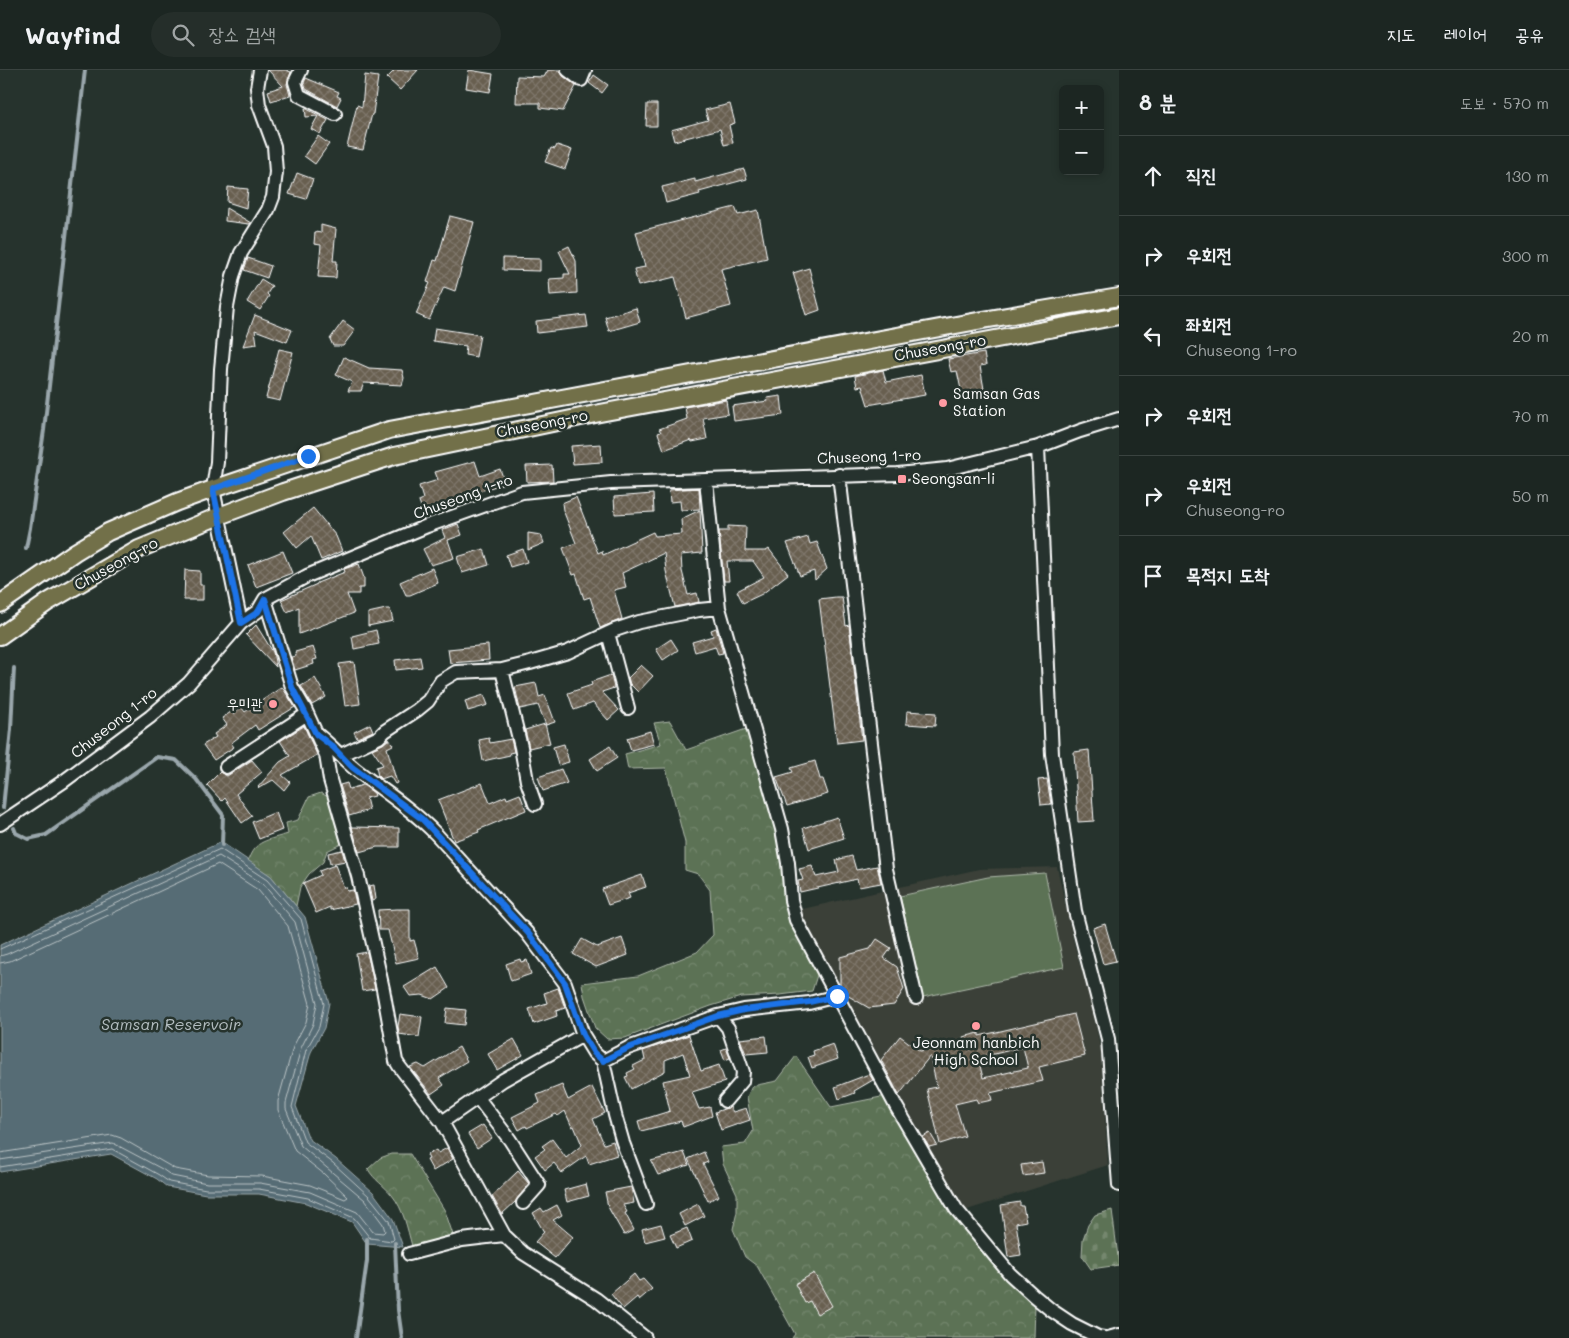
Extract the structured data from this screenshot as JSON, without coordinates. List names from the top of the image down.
{
  "streets": {
    "main road": ["Chuseong-ro"],
    "street": ["Chuseong 1-ro"]
  },
  "water": ["Samsan Reservoir"],
  "places": {
    "other": ["Samsan Gas Station", "우미관", "Jeonnam hanbich High School"],
    "transit": ["Seongsan-li"]
  },
  "page": {
    "header": "Wayfind",
    "search": "장소 검색",
    "nav": ["지도", "레이어", "공유"],
    "heading": ["8 분", "도보 · 570 m"],
    "map_buttons": ["+", "−"],
    "list": [
      ["직진", "130 m"],
      ["우회전", "300 m"],
      ["좌회전", "Chuseong 1-ro", "20 m"],
      ["우회전", "70 m"],
      ["우회전", "Chuseong-ro", "50 m"],
      "목적지 도착"
    ]
  }
}
